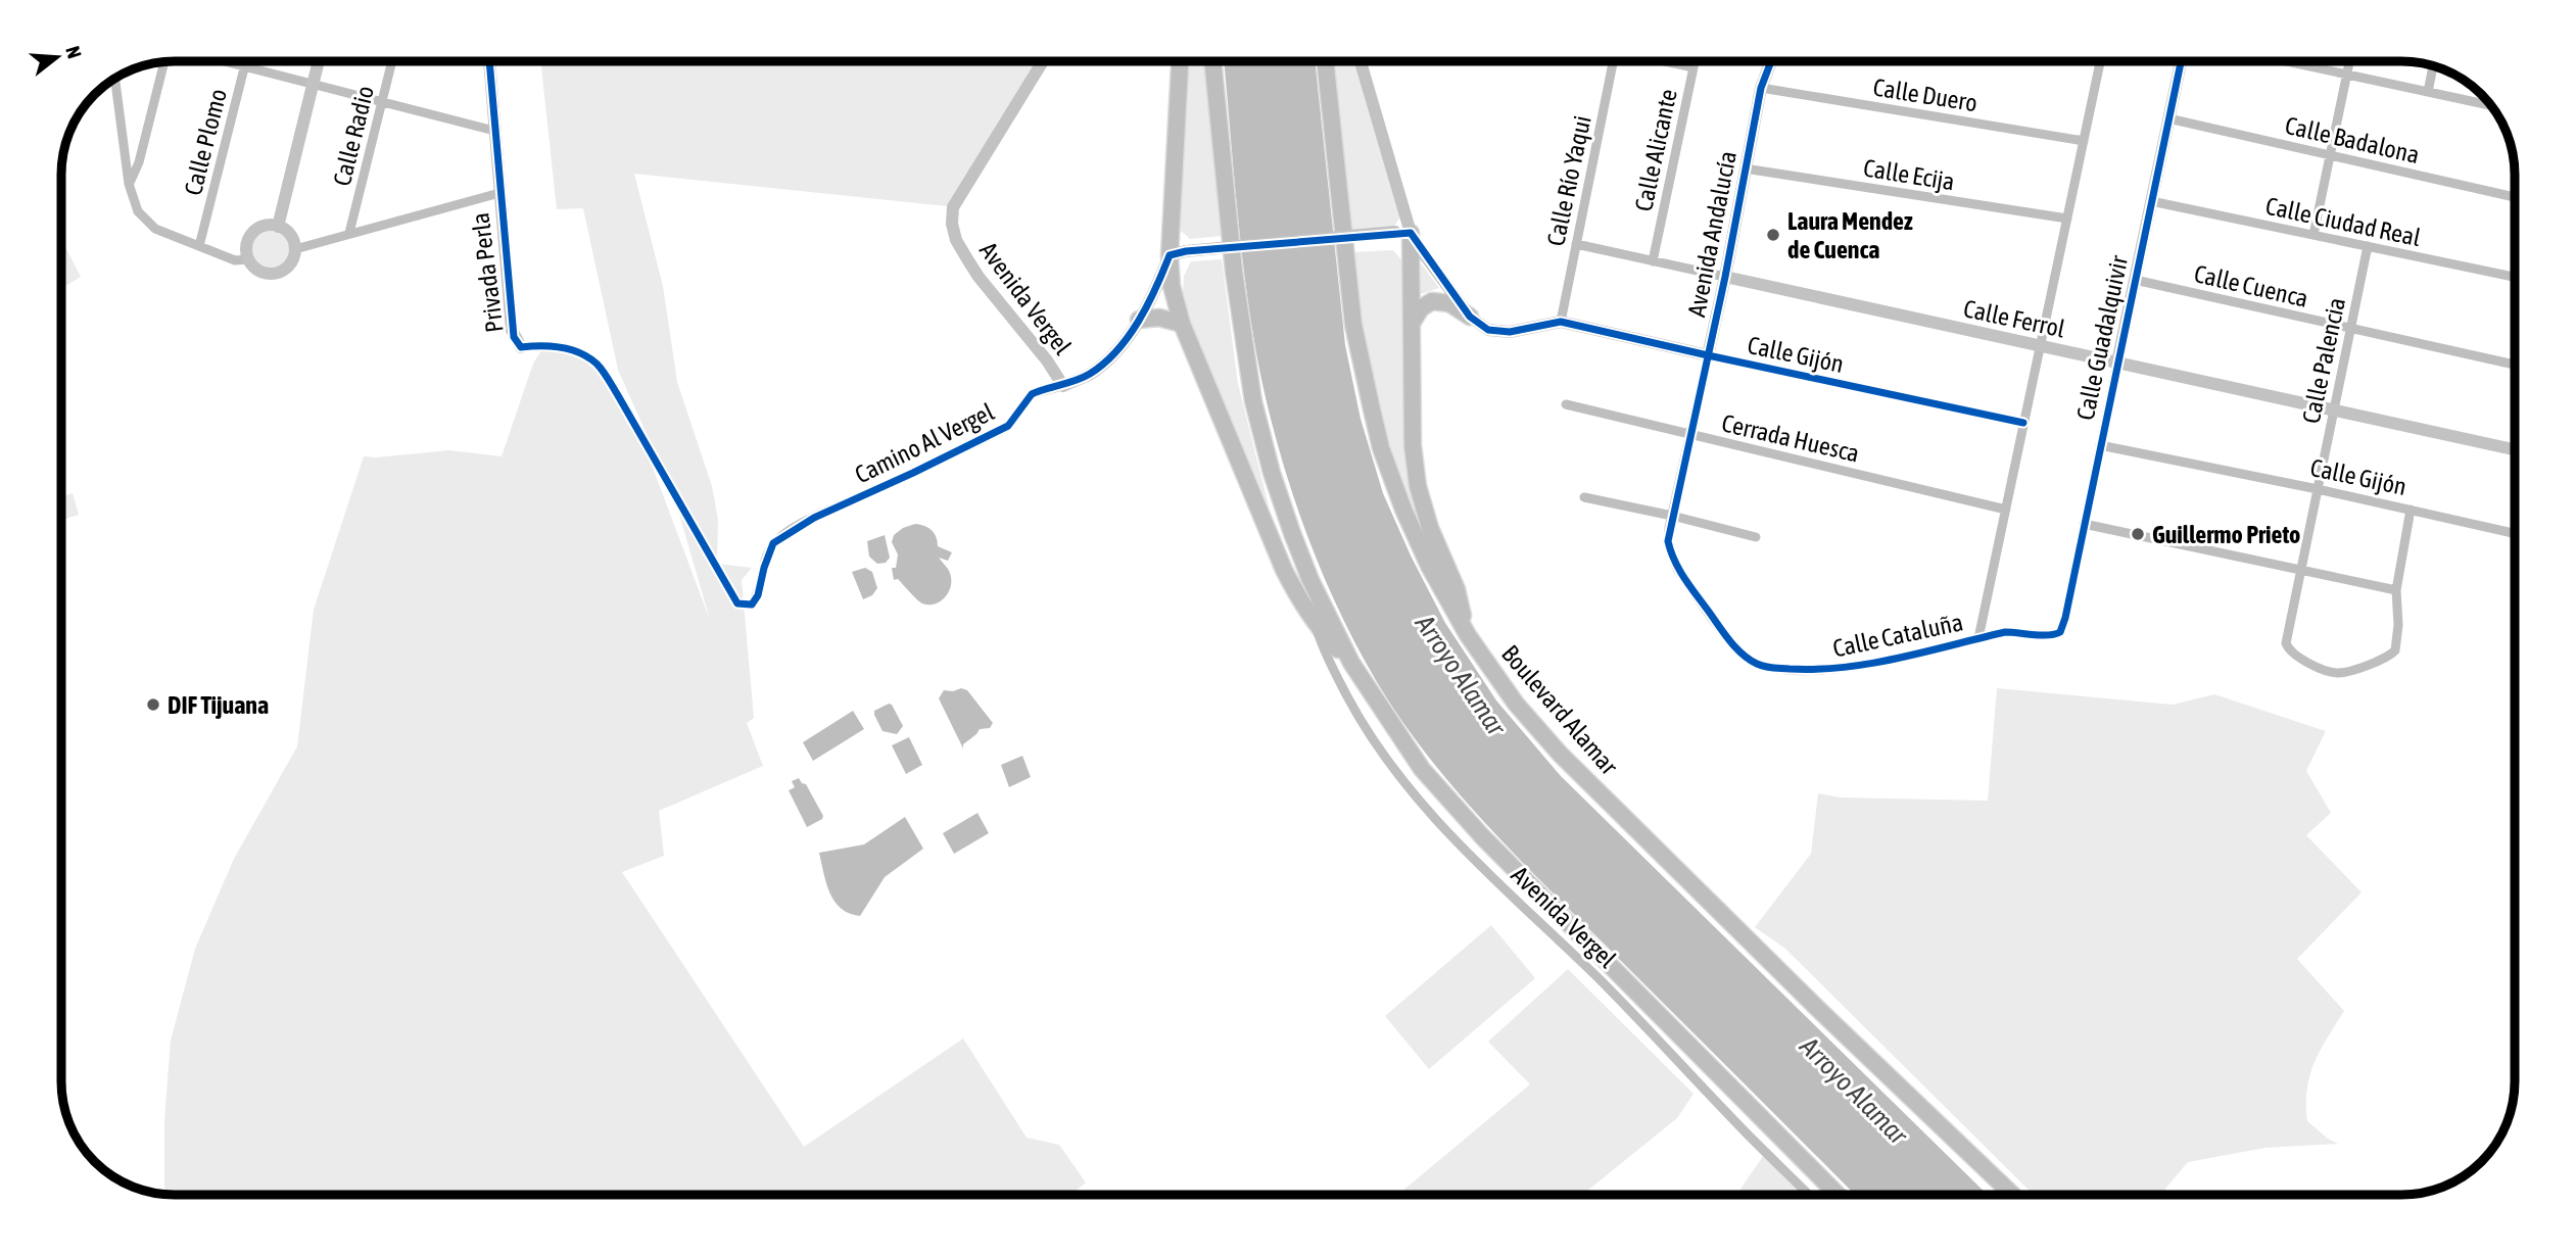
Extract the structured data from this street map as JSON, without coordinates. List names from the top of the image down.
{
  "streets": {
    "highway": ["Boulevard Alamar"],
    "street": [
      "Calle Duero",
      "Calle Radio",
      "Calle Badalona",
      "Calle Plomo",
      "Calle Alicante",
      "Calle Ecija",
      "Calle Río Yaqui",
      "Calle Ciudad Real",
      "Avenida Andalucía",
      "Privada Perla",
      "Calle Cuenca",
      "Avenida Vergel",
      "Calle Ferrol",
      "Calle Guadalquivir",
      "Calle Gijón",
      "Calle Palencia",
      "Cerrada Huesca",
      "Camino Al Vergel",
      "Calle Cataluña"
    ]
  },
  "crossings": [
    ["Calle Duero", "Avenida Andalucía"],
    ["Calle Duero", "Calle Cataluña"],
    ["Calle Badalona", "Calle Guadalquivir"],
    ["Calle Alicante", "Calle Ferrol"],
    ["Calle Ecija", "Avenida Andalucía"],
    ["Calle Ecija", "Calle Cataluña"],
    ["Calle Río Yaqui", "Calle Ferrol"],
    ["Calle Río Yaqui", "Calle Gijón"],
    ["Calle Ciudad Real", "Calle Guadalquivir"],
    ["Calle Ciudad Real", "Calle Palencia"],
    ["Avenida Andalucía", "Calle Ferrol"],
    ["Avenida Andalucía", "Calle Gijón"],
    ["Avenida Andalucía", "Cerrada Huesca"],
    ["Avenida Andalucía", "Calle Cataluña"],
    ["Privada Perla", "Camino Al Vergel"],
    ["Calle Cuenca", "Calle Guadalquivir"],
    ["Calle Cuenca", "Calle Palencia"],
    ["Avenida Vergel", "Camino Al Vergel"],
    ["Calle Ferrol", "Calle Guadalquivir"],
    ["Calle Ferrol", "Calle Palencia"],
    ["Calle Ferrol", "Calle Cataluña"],
    ["Calle Guadalquivir", "Calle Gijón"],
    ["Calle Guadalquivir", "Calle Cataluña"],
    ["Calle Gijón", "Calle Palencia"],
    ["Calle Gijón", "Calle Cataluña"],
    ["Cerrada Huesca", "Calle Cataluña"]
  ],
  "water": ["Arroyo Alamar"],
  "places": ["Laura Mendez de Cuenca", "Guillermo Prieto", "DIF Tijuana"],
  "north": "right"
}
